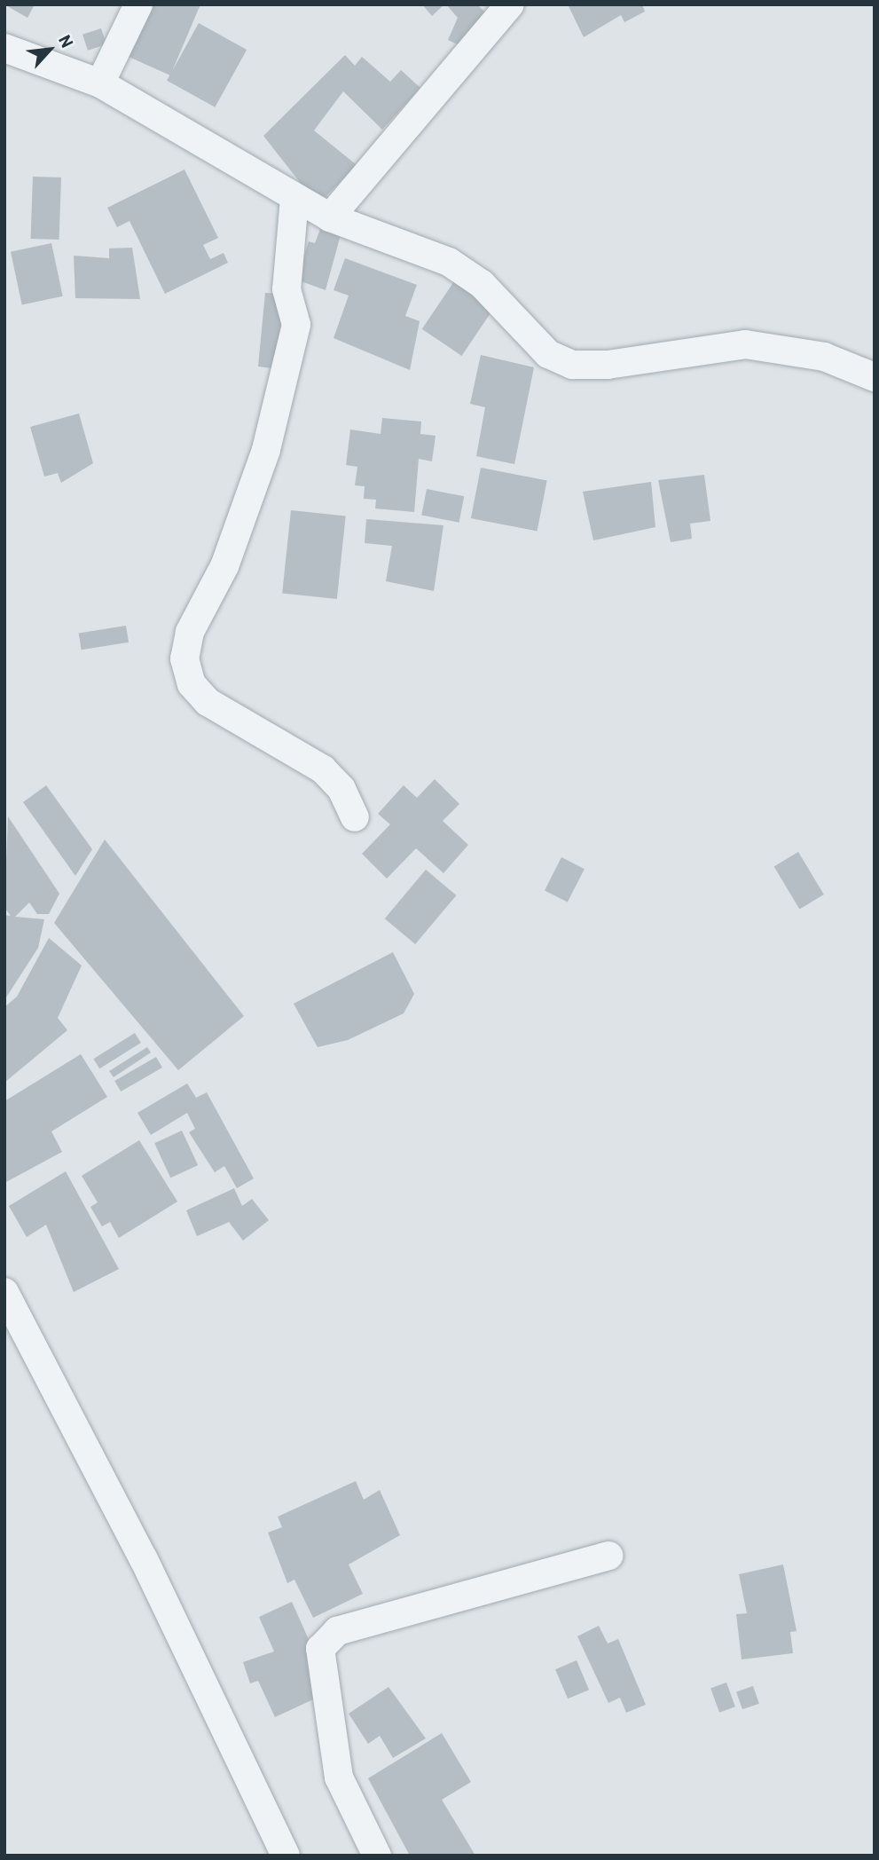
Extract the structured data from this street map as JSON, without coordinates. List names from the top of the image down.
{
  "north": "top right"
}
